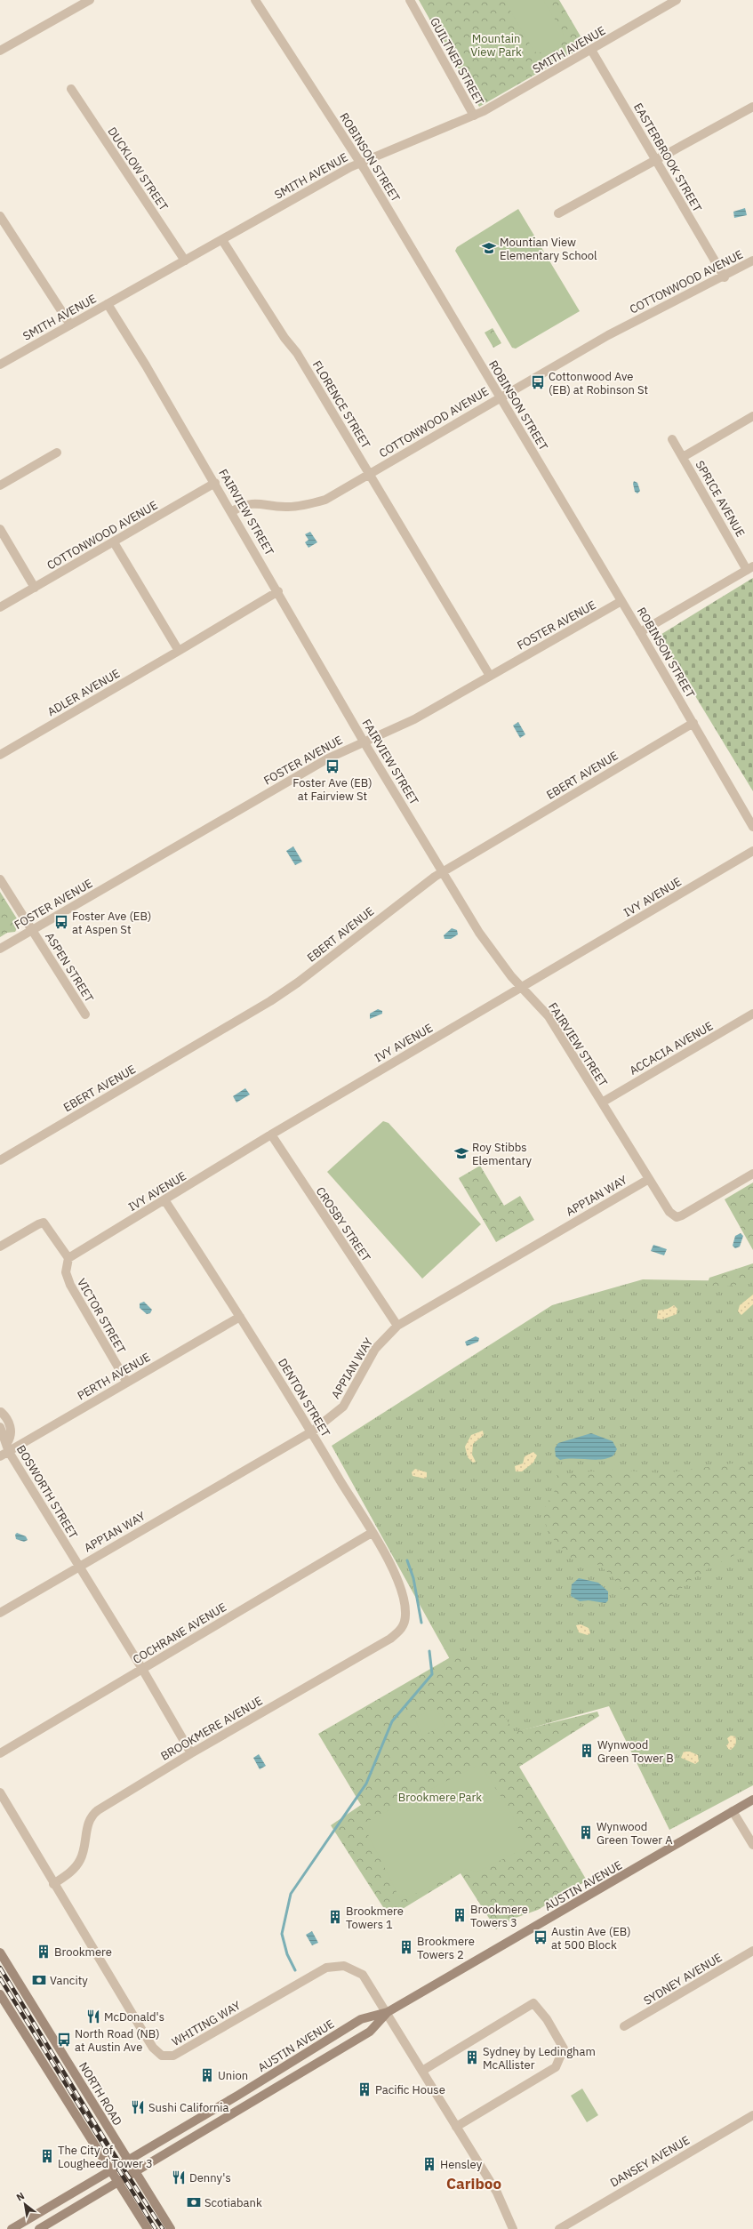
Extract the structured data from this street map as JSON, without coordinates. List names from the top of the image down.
{
  "streets": {
    "main road": ["AUSTIN AVENUE", "NORTH ROAD"],
    "street": [
      "SMITH AVENUE",
      "GUILTNER STREET",
      "ROBINSON STREET",
      "EASTERBROOK STREET",
      "DUCKLOW STREET",
      "COTTONWOOD AVENUE",
      "FLORENCE STREET",
      "SPRICE AVENUE",
      "FAIRVIEW STREET",
      "FOSTER AVENUE",
      "ADLER AVENUE",
      "EBERT AVENUE",
      "IVY AVENUE",
      "ASPEN STREET",
      "ACCACIA AVENUE",
      "APPIAN WAY",
      "CROSBY STREET",
      "VICTOR STREET",
      "PERTH AVENUE",
      "DENTON STREET",
      "BOSWORTH STREET",
      "COCHRANE AVENUE",
      "BROOKMERE AVENUE",
      "SYDNEY AVENUE",
      "WHITING WAY",
      "DANSEY AVENUE"
    ]
  },
  "crossings": [
    ["SMITH AVENUE", "GUILTNER STREET"],
    ["SMITH AVENUE", "ROBINSON STREET"],
    ["SMITH AVENUE", "EASTERBROOK STREET"],
    ["SMITH AVENUE", "DUCKLOW STREET"],
    ["SMITH AVENUE", "FLORENCE STREET"],
    ["SMITH AVENUE", "FAIRVIEW STREET"],
    ["ROBINSON STREET", "COTTONWOOD AVENUE"],
    ["ROBINSON STREET", "FOSTER AVENUE"],
    ["ROBINSON STREET", "EBERT AVENUE"],
    ["EASTERBROOK STREET", "COTTONWOOD AVENUE"],
    ["COTTONWOOD AVENUE", "FLORENCE STREET"],
    ["COTTONWOOD AVENUE", "FAIRVIEW STREET"],
    ["FLORENCE STREET", "FOSTER AVENUE"],
    ["FAIRVIEW STREET", "FOSTER AVENUE"],
    ["FAIRVIEW STREET", "ADLER AVENUE"],
    ["FAIRVIEW STREET", "EBERT AVENUE"],
    ["FAIRVIEW STREET", "IVY AVENUE"],
    ["FAIRVIEW STREET", "ACCACIA AVENUE"],
    ["FAIRVIEW STREET", "APPIAN WAY"],
    ["FOSTER AVENUE", "ASPEN STREET"],
    ["IVY AVENUE", "CROSBY STREET"],
    ["IVY AVENUE", "VICTOR STREET"],
    ["IVY AVENUE", "DENTON STREET"],
    ["APPIAN WAY", "CROSBY STREET"],
    ["APPIAN WAY", "DENTON STREET"],
    ["APPIAN WAY", "BOSWORTH STREET"],
    ["VICTOR STREET", "PERTH AVENUE"],
    ["PERTH AVENUE", "DENTON STREET"],
    ["PERTH AVENUE", "BOSWORTH STREET"],
    ["DENTON STREET", "COCHRANE AVENUE"],
    ["DENTON STREET", "BROOKMERE AVENUE"],
    ["BOSWORTH STREET", "COCHRANE AVENUE"],
    ["BOSWORTH STREET", "BROOKMERE AVENUE"],
    ["BROOKMERE AVENUE", "WHITING WAY"],
    ["AUSTIN AVENUE", "WHITING WAY"],
    ["AUSTIN AVENUE", "NORTH ROAD"]
  ],
  "districts": ["Cariboo"],
  "parks": ["Mountain View Park", "Brookmere Park"],
  "places": {
    "school or university": ["Mountian View Elementary School", "Roy Stibbs Elementary"],
    "bus stop": [
      "Cottonwood Ave (EB) at Robinson St",
      "Foster Ave (EB) at Fairview St",
      "Foster Ave (EB) at Aspen St",
      "Austin Ave (EB) at 500 Block",
      "North Road (NB) at Austin Ave"
    ],
    "building": [
      "Wynwood Green Tower B",
      "Wynwood Green Tower A",
      "Brookmere Towers 3",
      "Brookmere Towers 1",
      "Brookmere Towers 2",
      "Brookmere",
      "Sydney by Ledingham McAllister",
      "Union",
      "Pacific House",
      "The City of Lougheed Tower 3",
      "Hensley"
    ],
    "bank": ["Vancity", "Scotiabank"],
    "restaurant": ["McDonald's", "Sushi California", "Denny's"]
  },
  "north": "top left"
}
